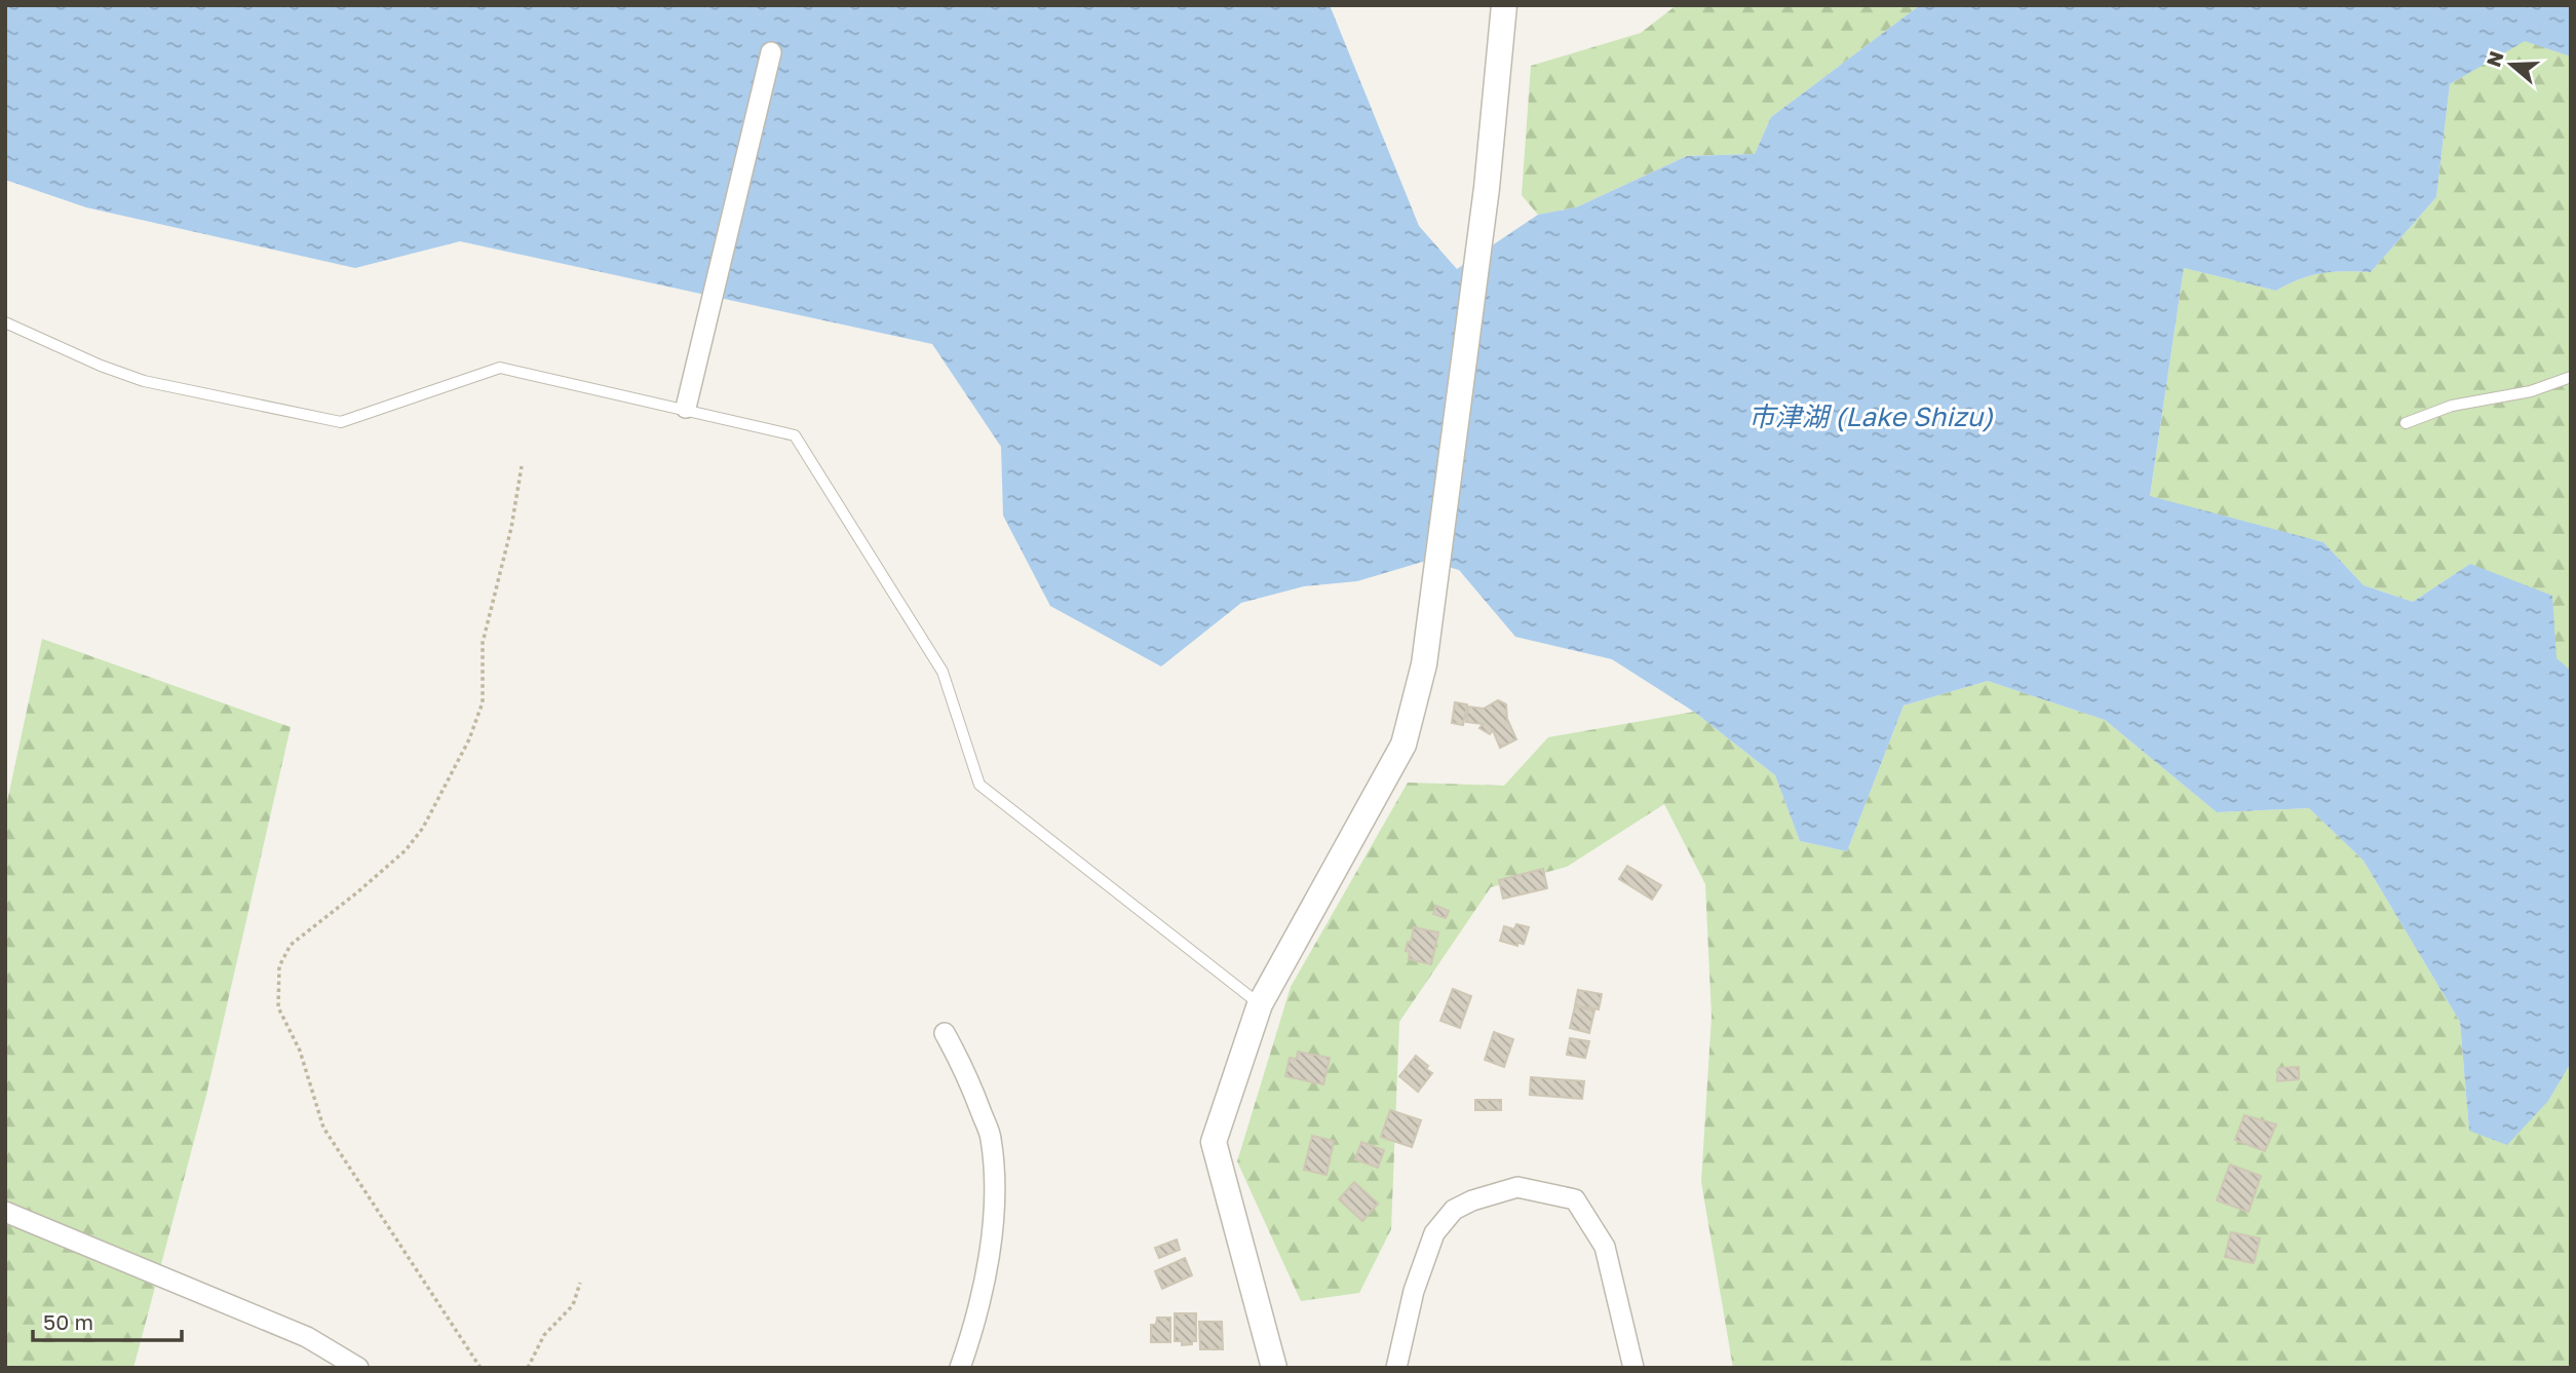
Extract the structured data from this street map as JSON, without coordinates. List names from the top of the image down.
{
  "water": ["市津湖 (Lake Shizu)"],
  "scale_bar": "50 m",
  "north": "left"
}
